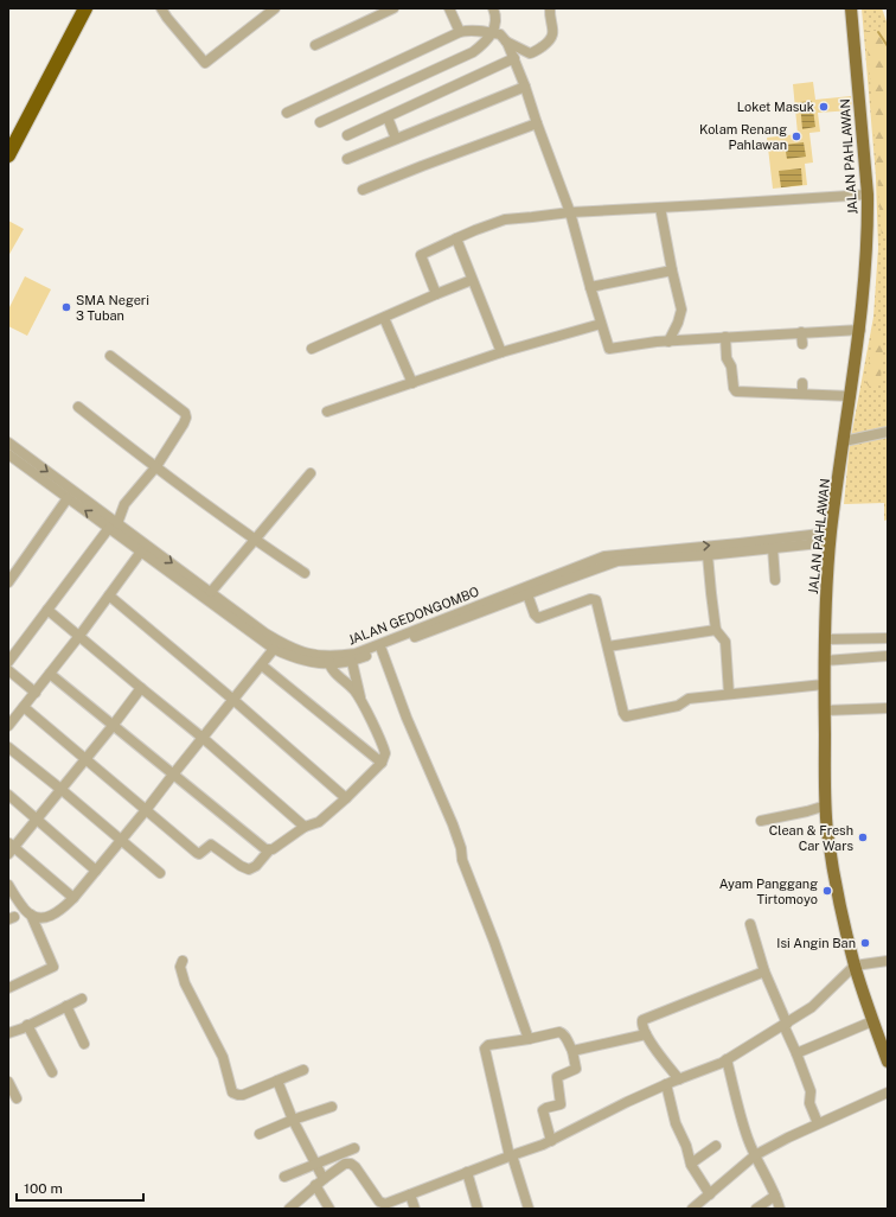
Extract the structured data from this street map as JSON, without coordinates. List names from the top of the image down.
{
  "streets": {
    "main road": ["JALAN PAHLAWAN"],
    "street": ["JALAN GEDONGOMBO"]
  },
  "crossings": [
    ["JALAN PAHLAWAN", "JALAN GEDONGOMBO"]
  ],
  "places": [
    "Loket Masuk",
    "Kolam Renang Pahlawan",
    "SMA Negeri 3 Tuban",
    "Clean & Fresh Car Wars",
    "Ayam Panggang Tirtomoyo",
    "Isi Angin Ban"
  ],
  "scale_bar": "100 m"
}
